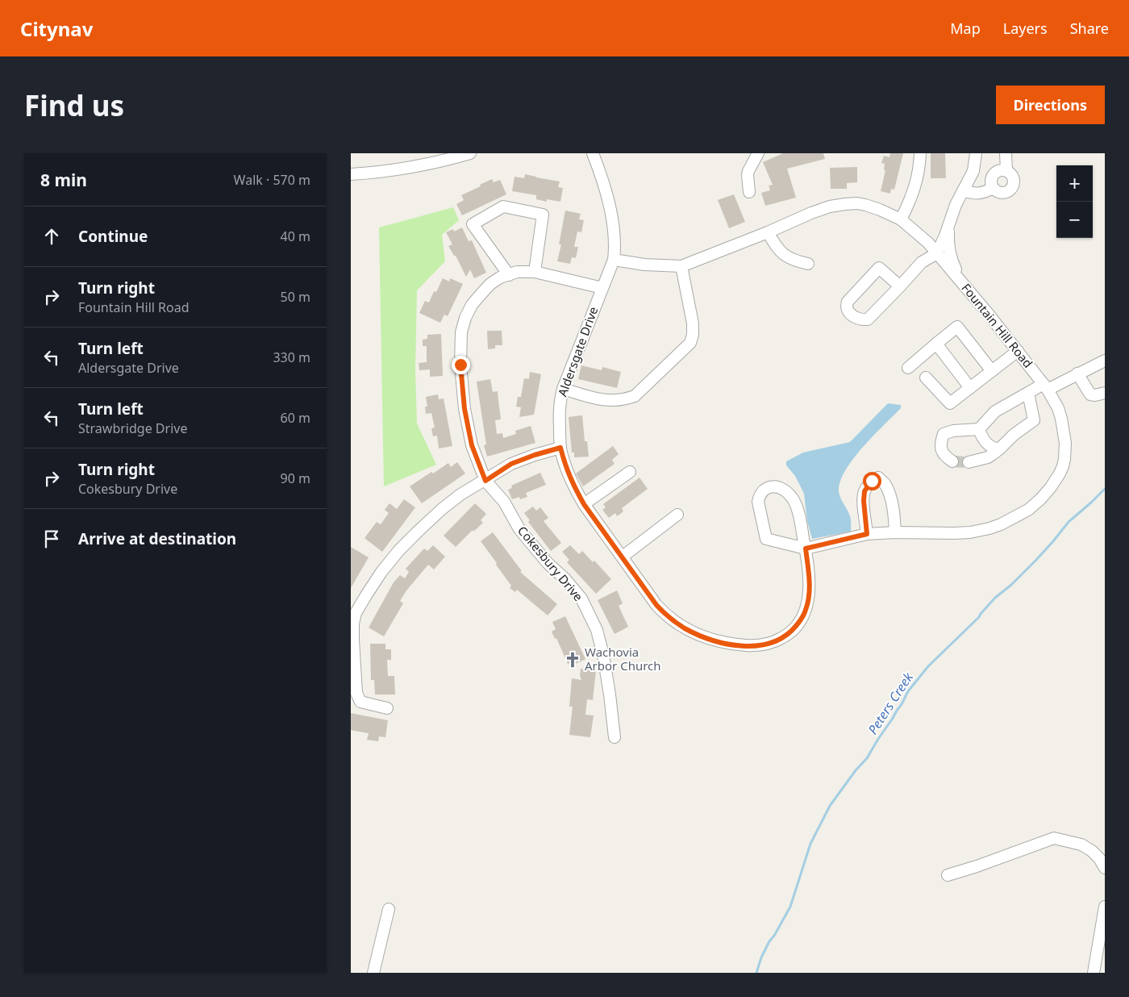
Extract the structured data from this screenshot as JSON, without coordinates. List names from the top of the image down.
{
  "streets": {
    "street": ["Fountain Hill Road", "Aldersgate Drive", "Cokesbury Drive"]
  },
  "crossings": [
    ["Fountain Hill Road", "Aldersgate Drive"],
    ["Aldersgate Drive", "Cokesbury Drive"]
  ],
  "water": ["Peters Creek"],
  "places": {
    "church": ["Wachovia Arbor Church"]
  },
  "page": {
    "header": "Citynav",
    "nav": ["Map", "Layers", "Share"],
    "buttons": "Directions",
    "title": "Find us",
    "heading": ["8 min", "Walk · 570 m"],
    "map_buttons": ["+", "−"],
    "list": [
      ["Continue", "40 m"],
      ["Turn right", "Fountain Hill Road", "50 m"],
      ["Turn left", "Aldersgate Drive", "330 m"],
      ["Turn left", "Strawbridge Drive", "60 m"],
      ["Turn right", "Cokesbury Drive", "90 m"],
      "Arrive at destination"
    ]
  }
}
